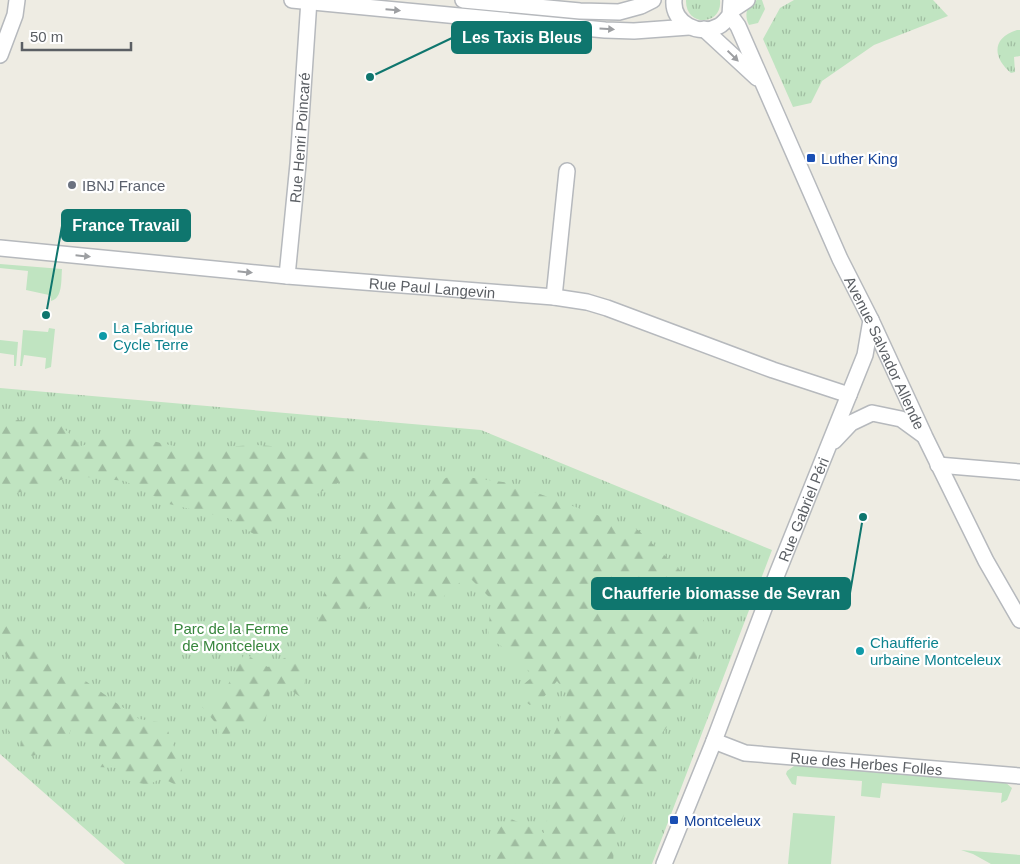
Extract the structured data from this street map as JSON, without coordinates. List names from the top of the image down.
{
  "streets": {
    "street": [
      "Rue Henri Poincaré",
      "Rue Paul Langevin",
      "Avenue Salvador Allende",
      "Rue Gabriel Péri",
      "Rue des Herbes Folles"
    ]
  },
  "crossings": [
    ["Rue Henri Poincaré", "Rue Paul Langevin"],
    ["Rue Paul Langevin", "Rue Gabriel Péri"],
    ["Avenue Salvador Allende", "Rue Gabriel Péri"],
    ["Rue Gabriel Péri", "Rue des Herbes Folles"]
  ],
  "parks": ["Parc de la Ferme de Montceleux"],
  "places": {
    "other": [
      "Les Taxis Bleus",
      "IBNJ France",
      "France Travail",
      "La Fabrique Cycle Terre",
      "Chaufferie biomasse de Sevran",
      "Chaufferie urbaine Montceleux"
    ],
    "transit": ["Luther King", "Montceleux"]
  },
  "scale_bar": "50 m"
}
